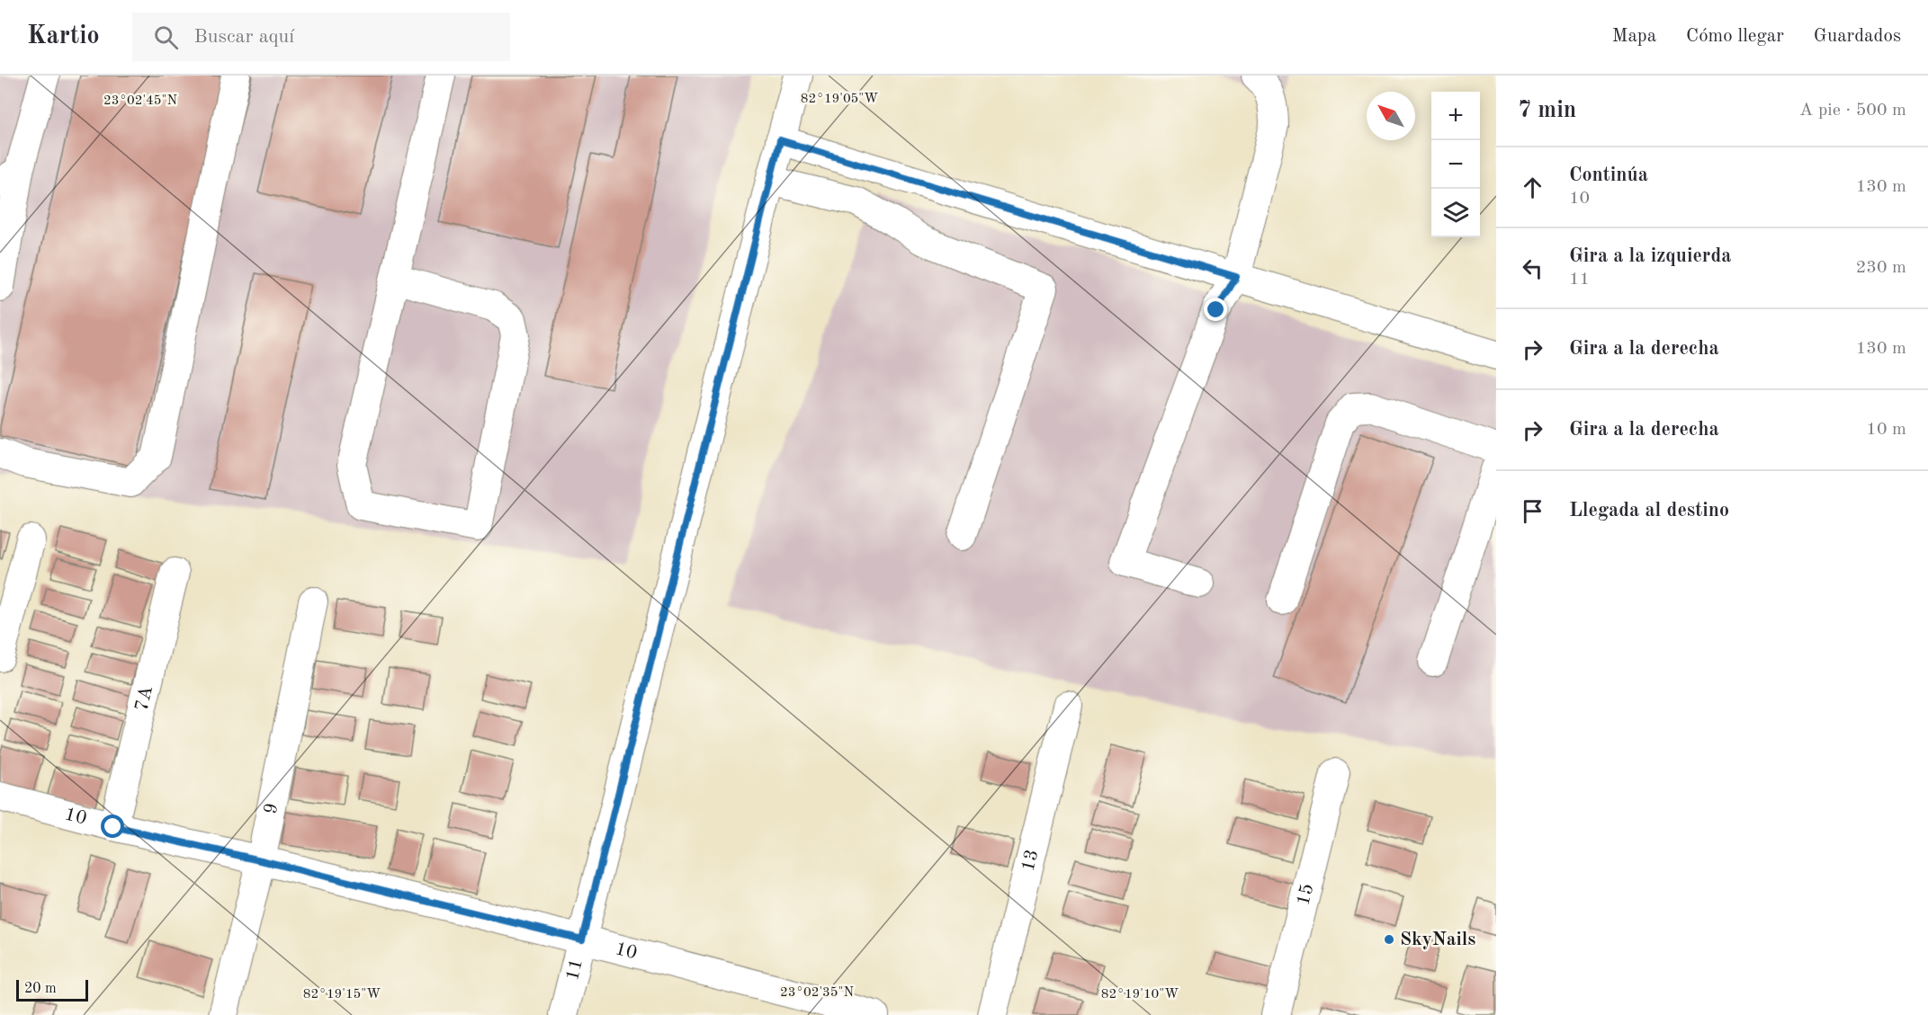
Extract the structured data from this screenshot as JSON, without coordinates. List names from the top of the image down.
{
  "streets": {
    "street": [
      "7A",
      "9",
      "10",
      "13",
      "15",
      "11"
    ]
  },
  "crossings": [
    ["7A", "10"],
    ["9", "10"],
    ["10", "11"]
  ],
  "places": ["SkyNails"],
  "scale_bar": "20 m",
  "north": "top left",
  "page": {
    "header": "Kartio",
    "search": "Buscar aquí",
    "nav": ["Mapa", "Cómo llegar", "Guardados"],
    "heading": ["7 min", "A pie · 500 m"],
    "map_buttons": ["+", "−"],
    "list": [
      ["Continúa", "10", "130 m"],
      ["Gira a la izquierda", "11", "230 m"],
      ["Gira a la derecha", "130 m"],
      ["Gira a la derecha", "10 m"],
      "Llegada al destino"
    ],
    "scale": "20 m"
  },
  "coordinates": [
    "82°19'05\"W",
    "23°02'45\"N",
    "23°02'35\"N",
    "82°19'15\"W",
    "82°19'10\"W"
  ]
}
